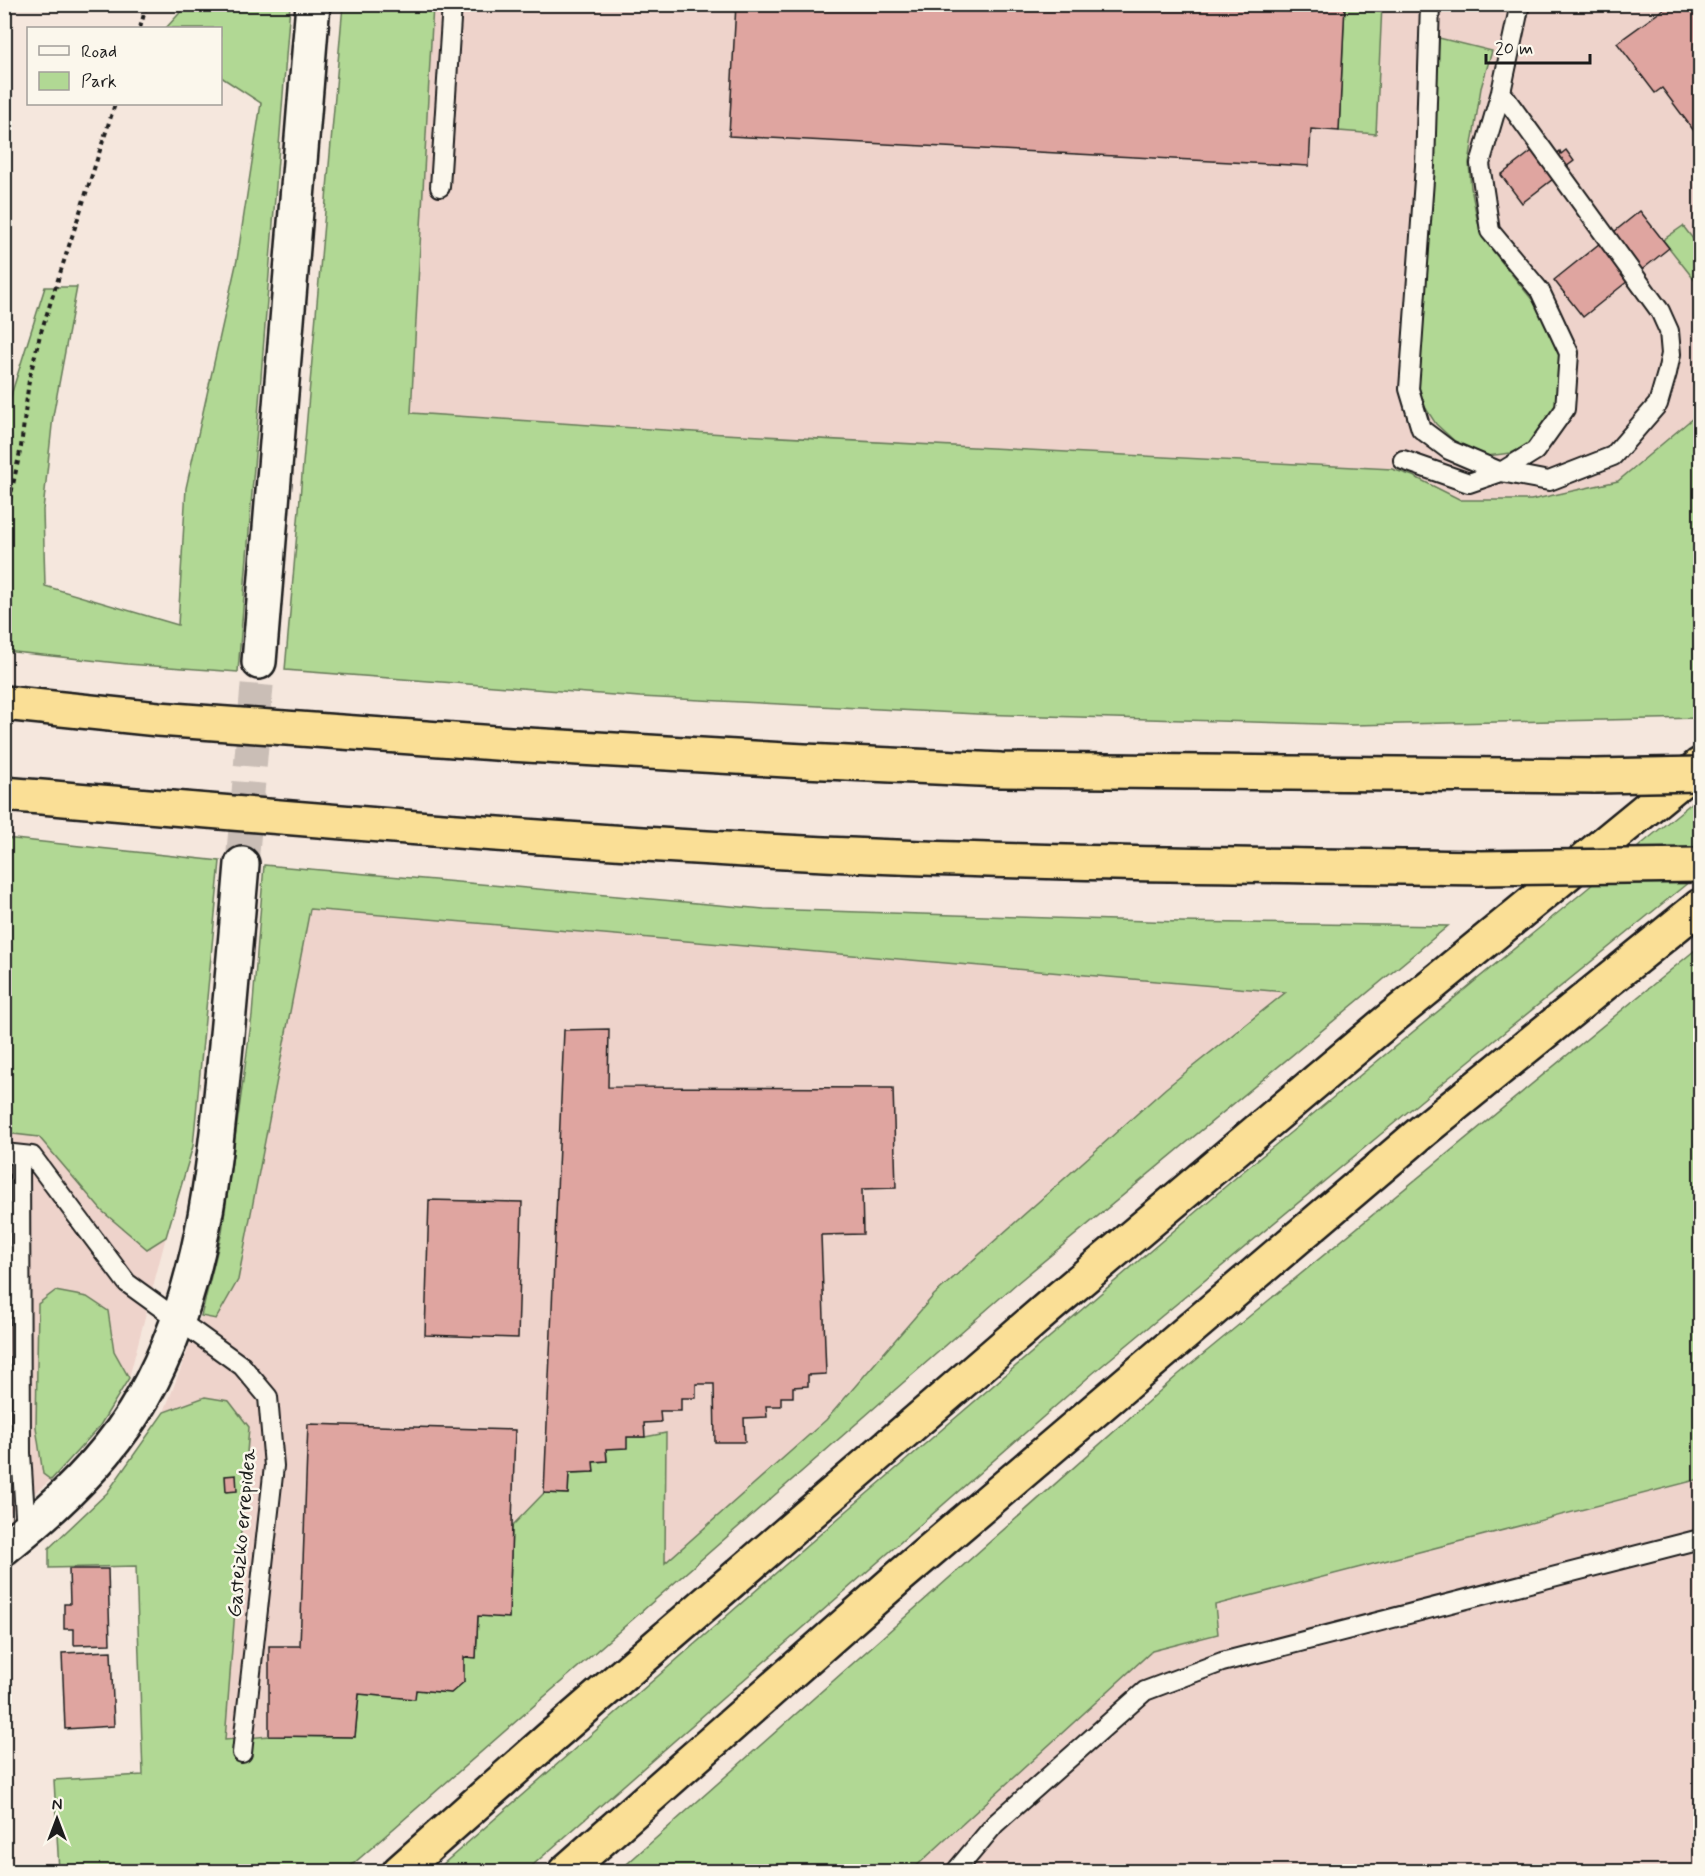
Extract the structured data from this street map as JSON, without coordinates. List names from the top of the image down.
{
  "streets": {
    "lane": ["Gasteizko errepidea"]
  },
  "legend": ["Road", "Park"],
  "scale_bar": "20 m",
  "north": "top"
}
